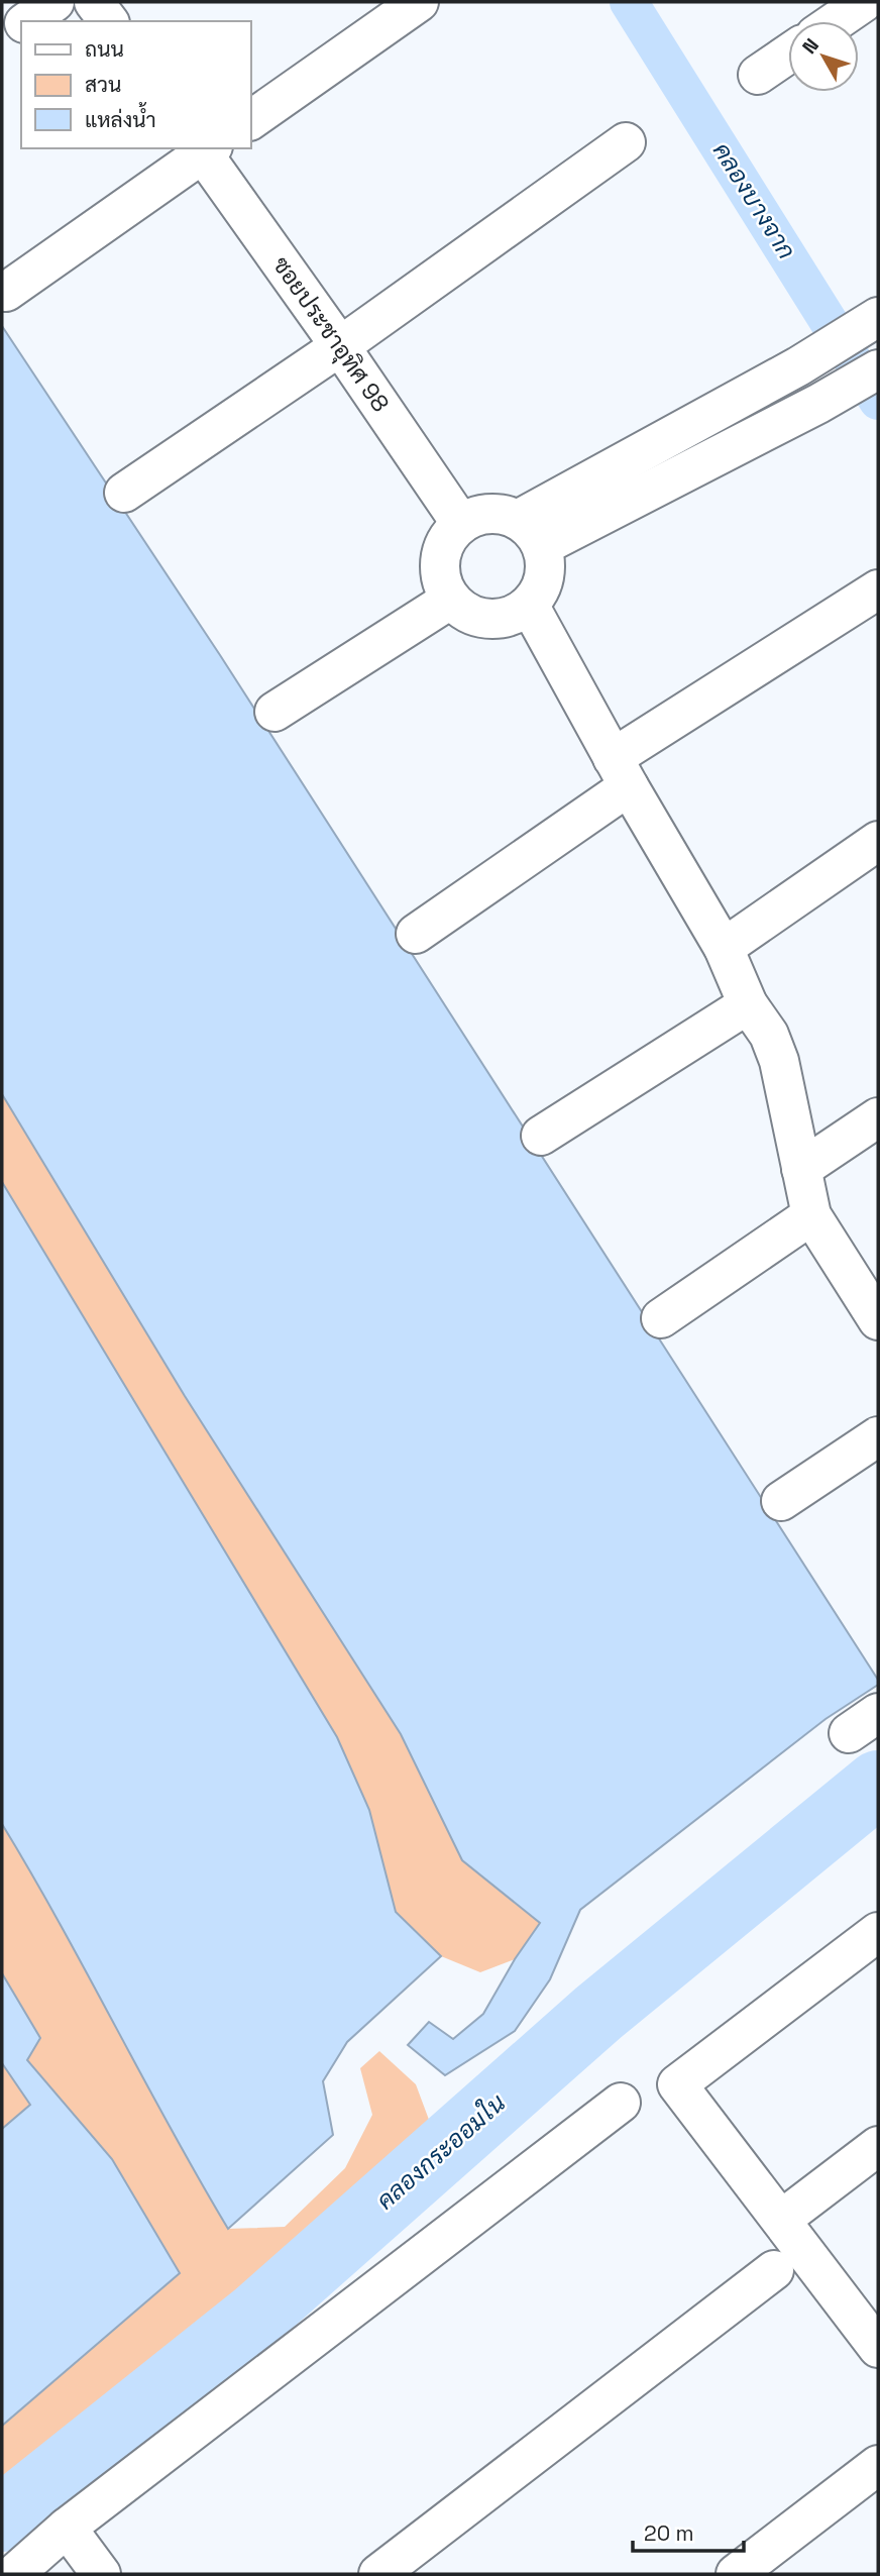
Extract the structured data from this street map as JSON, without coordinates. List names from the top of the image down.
{
  "streets": {
    "street": ["ซอยประชาอุทิศ 98"]
  },
  "water": ["คลองบางจาก", "คลองกระออมใน"],
  "legend": ["ถนน", "สวน", "แหล่งน้ำ"],
  "scale_bar": "20 m",
  "north": "top left"
}
